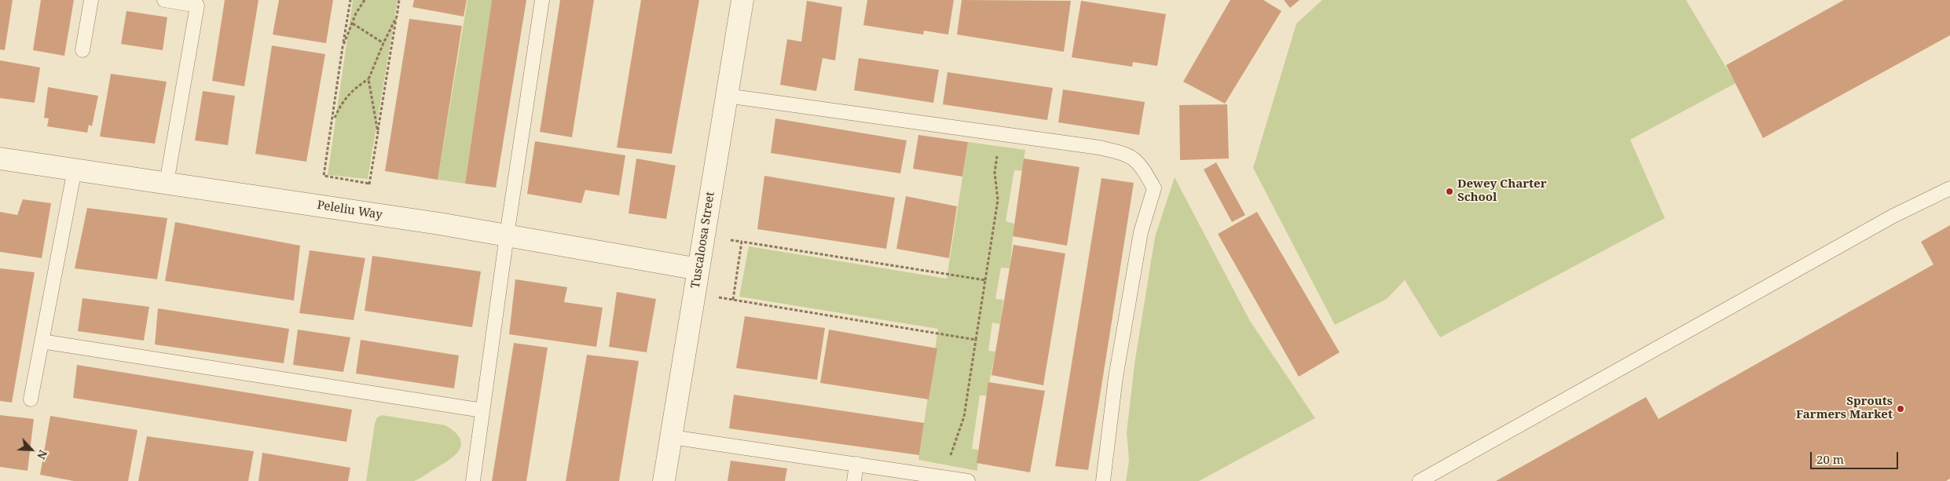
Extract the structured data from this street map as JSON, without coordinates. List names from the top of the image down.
{
  "streets": {
    "street": ["Peleliu Way", "Tuscaloosa Street"]
  },
  "crossings": [
    ["Peleliu Way", "Tuscaloosa Street"]
  ],
  "places": ["Dewey Charter School", "Sprouts Farmers Market"],
  "scale_bar": "20 m",
  "north": "bottom right"
}
